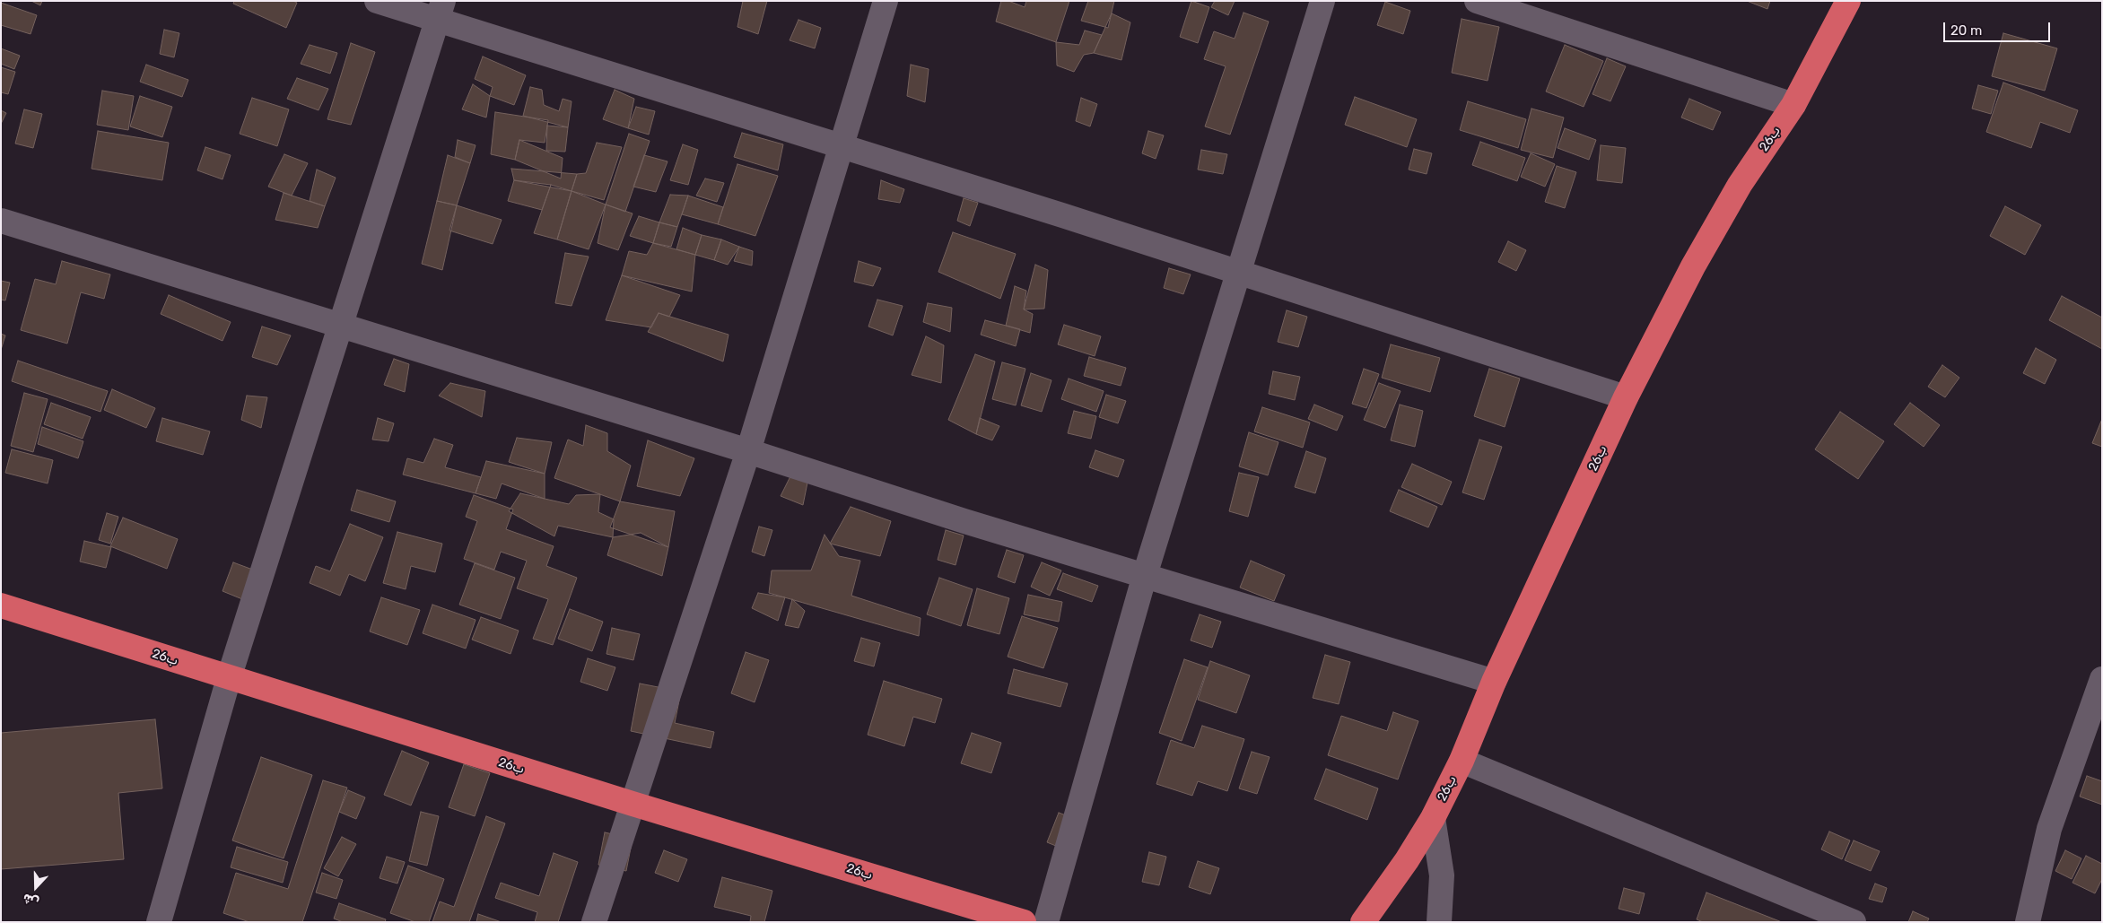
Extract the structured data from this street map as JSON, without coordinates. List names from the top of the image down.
{
  "streets": {
    "highway": ["26ب"]
  },
  "scale_bar": "20 m",
  "north": "bottom"
}
